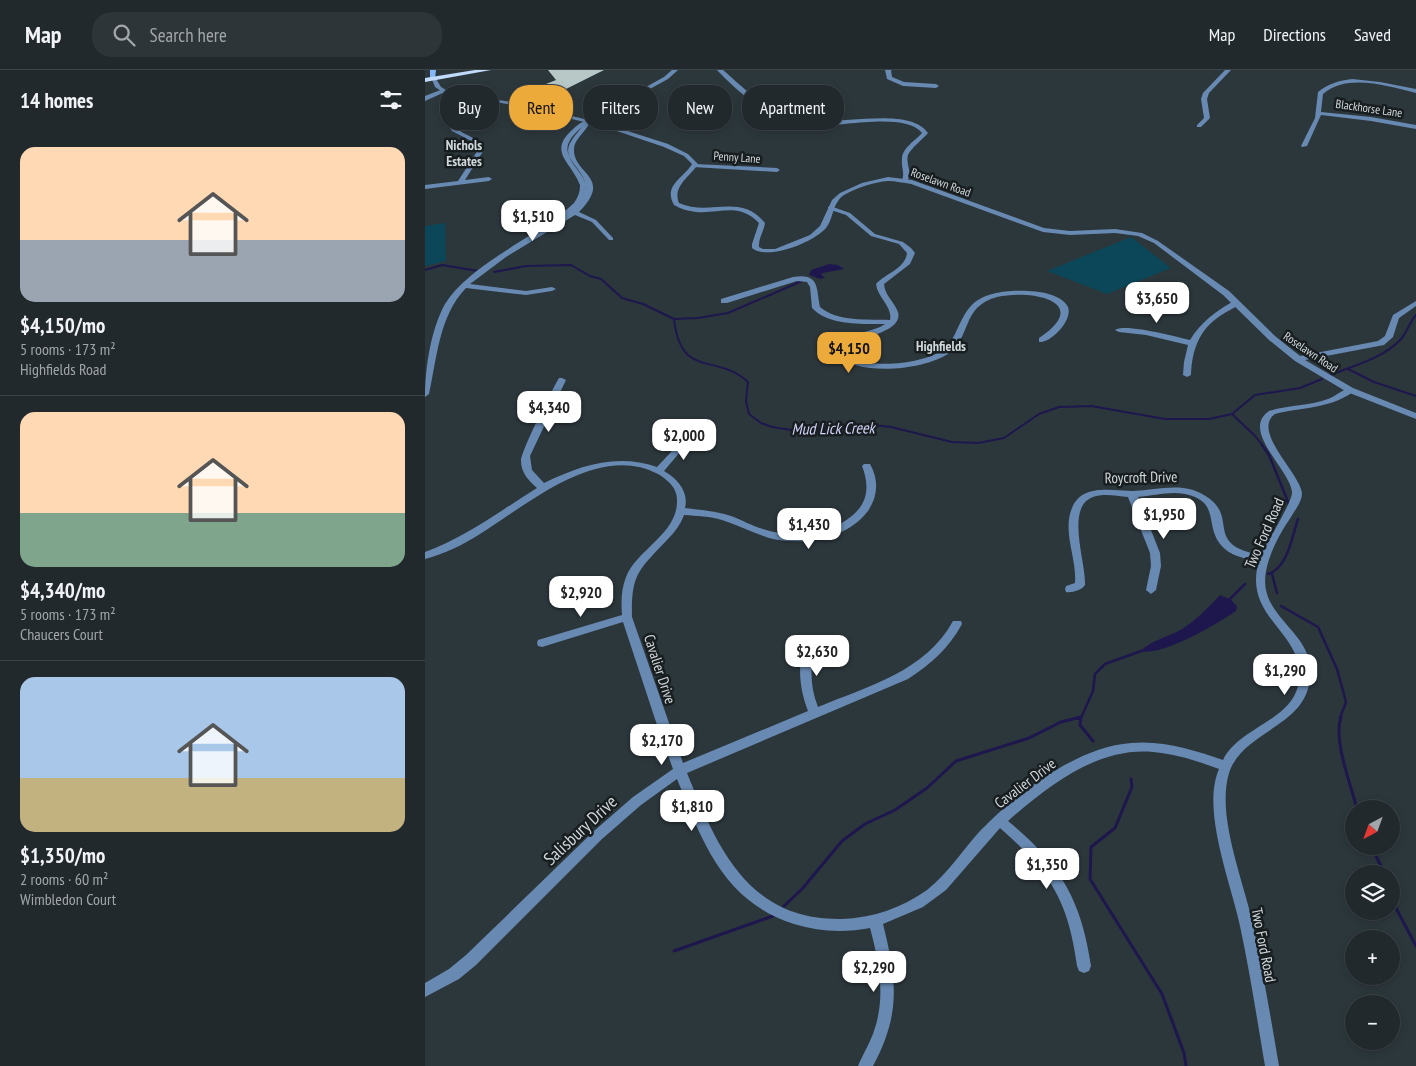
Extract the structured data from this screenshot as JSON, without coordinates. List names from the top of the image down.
{
  "streets": {
    "street": [
      "Blackhorse Lane",
      "Penny Lane",
      "Roselawn Road",
      "Roycroft Drive",
      "Two Ford Road",
      "Cavalier Drive",
      "Salisbury Drive"
    ]
  },
  "crossings": [
    ["Penny Lane", "Roselawn Road"],
    ["Roselawn Road", "Two Ford Road"],
    ["Roycroft Drive", "Two Ford Road"],
    ["Two Ford Road", "Cavalier Drive"],
    ["Cavalier Drive", "Salisbury Drive"]
  ],
  "districts": ["Nichols Estates", "Highfields"],
  "water": ["Mud Lick Creek"],
  "north": "bottom left",
  "page": {
    "header": "Map",
    "search": "Search here",
    "nav": ["Map", "Directions", "Saved"],
    "heading": "14 homes",
    "chip": [
      "Buy",
      "Rent",
      "Filters",
      "New",
      "Apartment"
    ],
    "list": [
      {
        "name": "$4,150/mo",
        "note": "5 rooms · 173 m² · Highfields Road"
      },
      {
        "name": "$4,340/mo",
        "note": "5 rooms · 173 m² · Chaucers Court"
      },
      {
        "name": "$1,350/mo",
        "note": "2 rooms · 60 m² · Wimbledon Court"
      }
    ],
    "price": [
      "$1,510",
      "$3,650",
      "$4,150",
      "$4,340",
      "$2,000",
      "$1,950",
      "$1,430",
      "$2,920",
      "$2,630",
      "$1,290",
      "$2,170",
      "$1,810",
      "$1,350",
      "$2,290"
    ],
    "map_buttons": ["+", "−"]
  }
}
